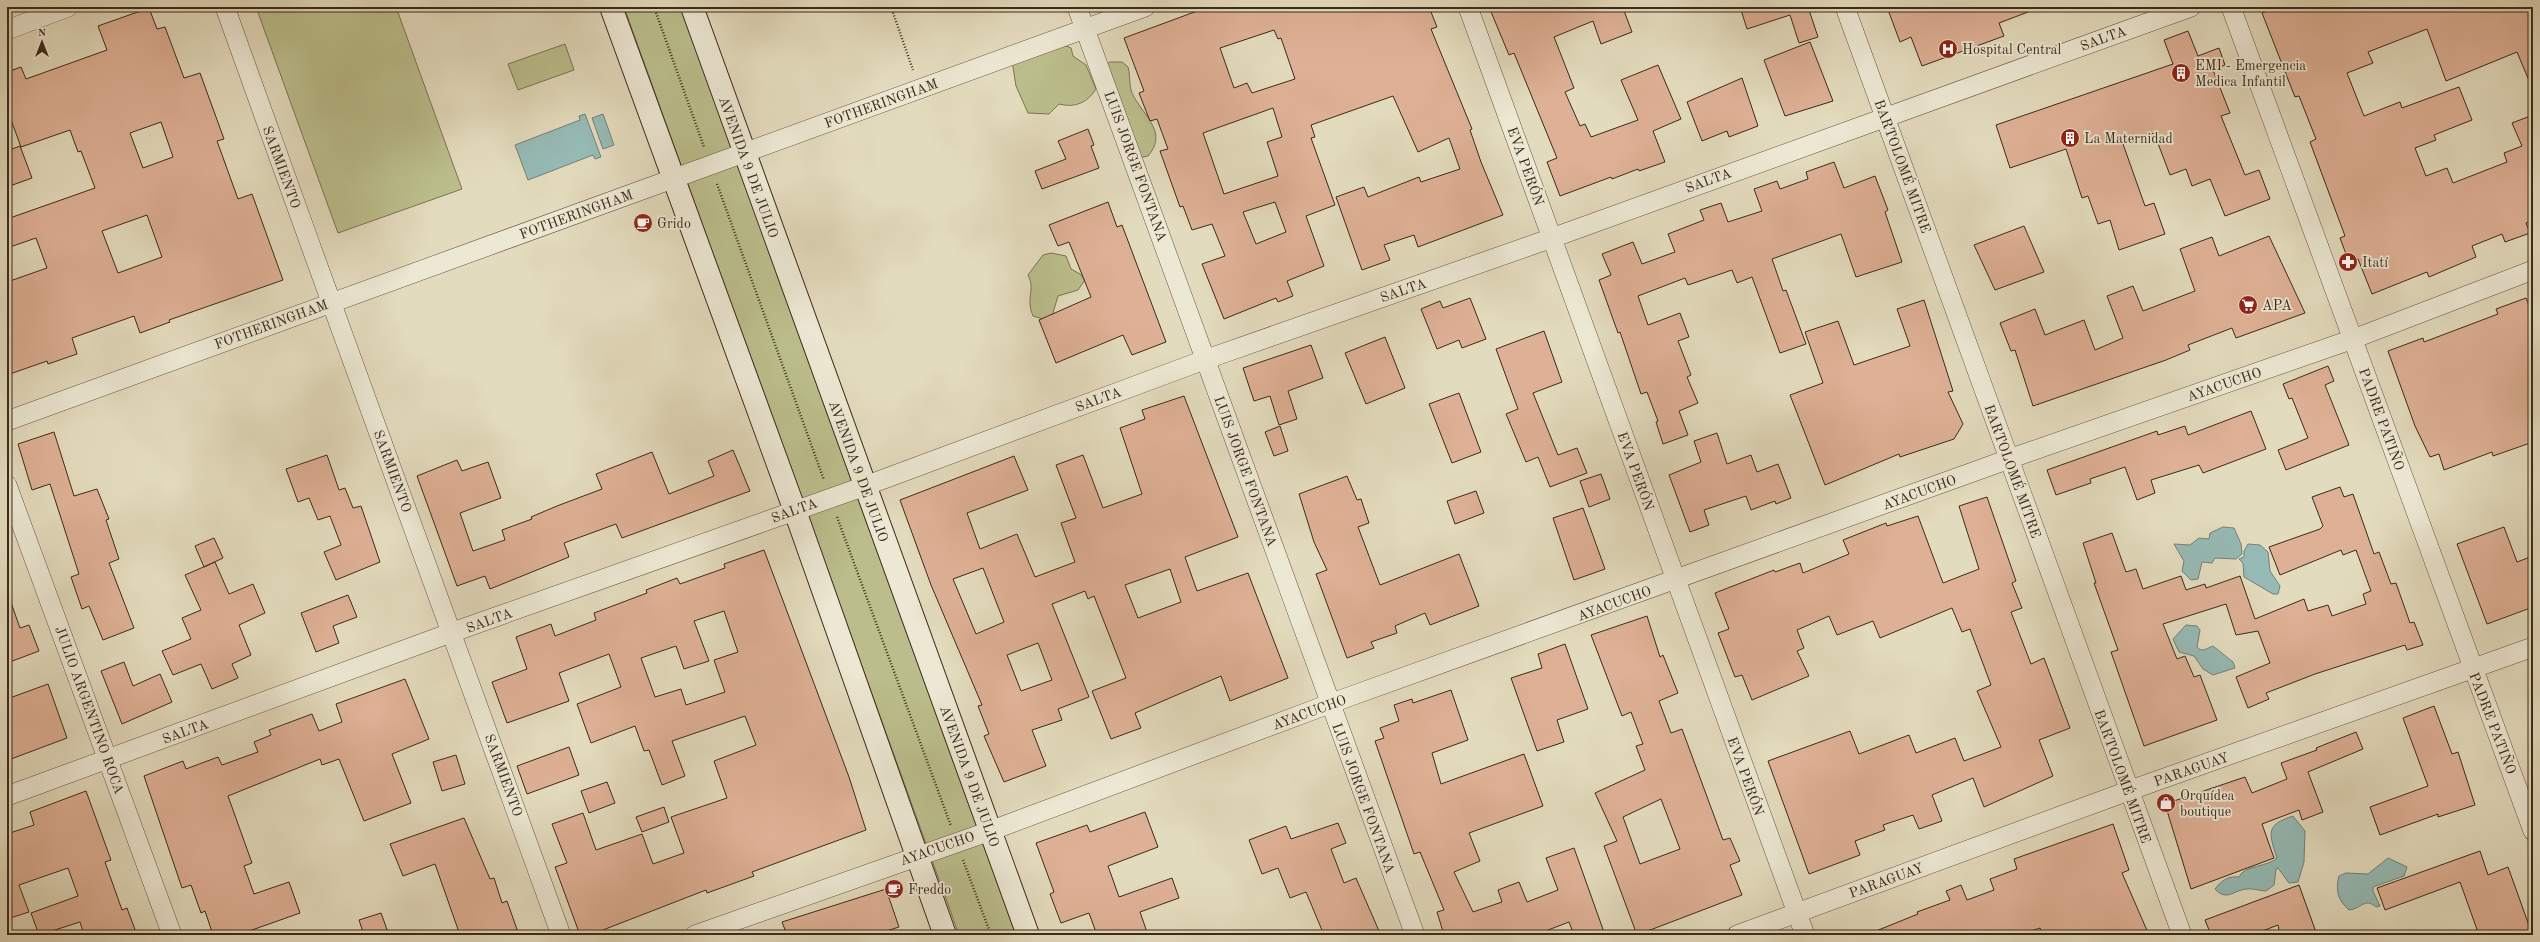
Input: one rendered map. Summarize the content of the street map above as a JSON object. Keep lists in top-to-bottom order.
{
  "streets": {
    "main road": ["AVENIDA 9 DE JULIO"],
    "street": [
      "SALTA",
      "FOTHERINGHAM",
      "LUIS JORGE FONTANA",
      "EVA PERÓN",
      "BARTOLOMÉ MITRE",
      "SARMIENTO",
      "AYACUCHO",
      "PADRE PATIÑO",
      "JULIO ARGENTINO ROCA",
      "PARAGUAY"
    ]
  },
  "crossings": [
    ["SALTA", "LUIS JORGE FONTANA"],
    ["SALTA", "EVA PERÓN"],
    ["SALTA", "BARTOLOMÉ MITRE"],
    ["SALTA", "SARMIENTO"],
    ["SALTA", "AVENIDA 9 DE JULIO"],
    ["SALTA", "JULIO ARGENTINO ROCA"],
    ["FOTHERINGHAM", "LUIS JORGE FONTANA"],
    ["FOTHERINGHAM", "SARMIENTO"],
    ["FOTHERINGHAM", "AVENIDA 9 DE JULIO"],
    ["LUIS JORGE FONTANA", "AYACUCHO"],
    ["EVA PERÓN", "AYACUCHO"],
    ["EVA PERÓN", "PARAGUAY"],
    ["BARTOLOMÉ MITRE", "AYACUCHO"],
    ["BARTOLOMÉ MITRE", "PARAGUAY"],
    ["AVENIDA 9 DE JULIO", "AYACUCHO"],
    ["AYACUCHO", "PADRE PATIÑO"],
    ["PADRE PATIÑO", "PARAGUAY"]
  ],
  "places": {
    "hospital": ["Hospital Central"],
    "building": ["EMI - Emergencia Medica Infantil", "La Maternidad"],
    "cafe": ["Grido", "Freddo"],
    "pharmacy": ["Itatí"],
    "supermarket": ["APA"],
    "shop": ["Orquídea boutique"]
  },
  "north": "top"
}
